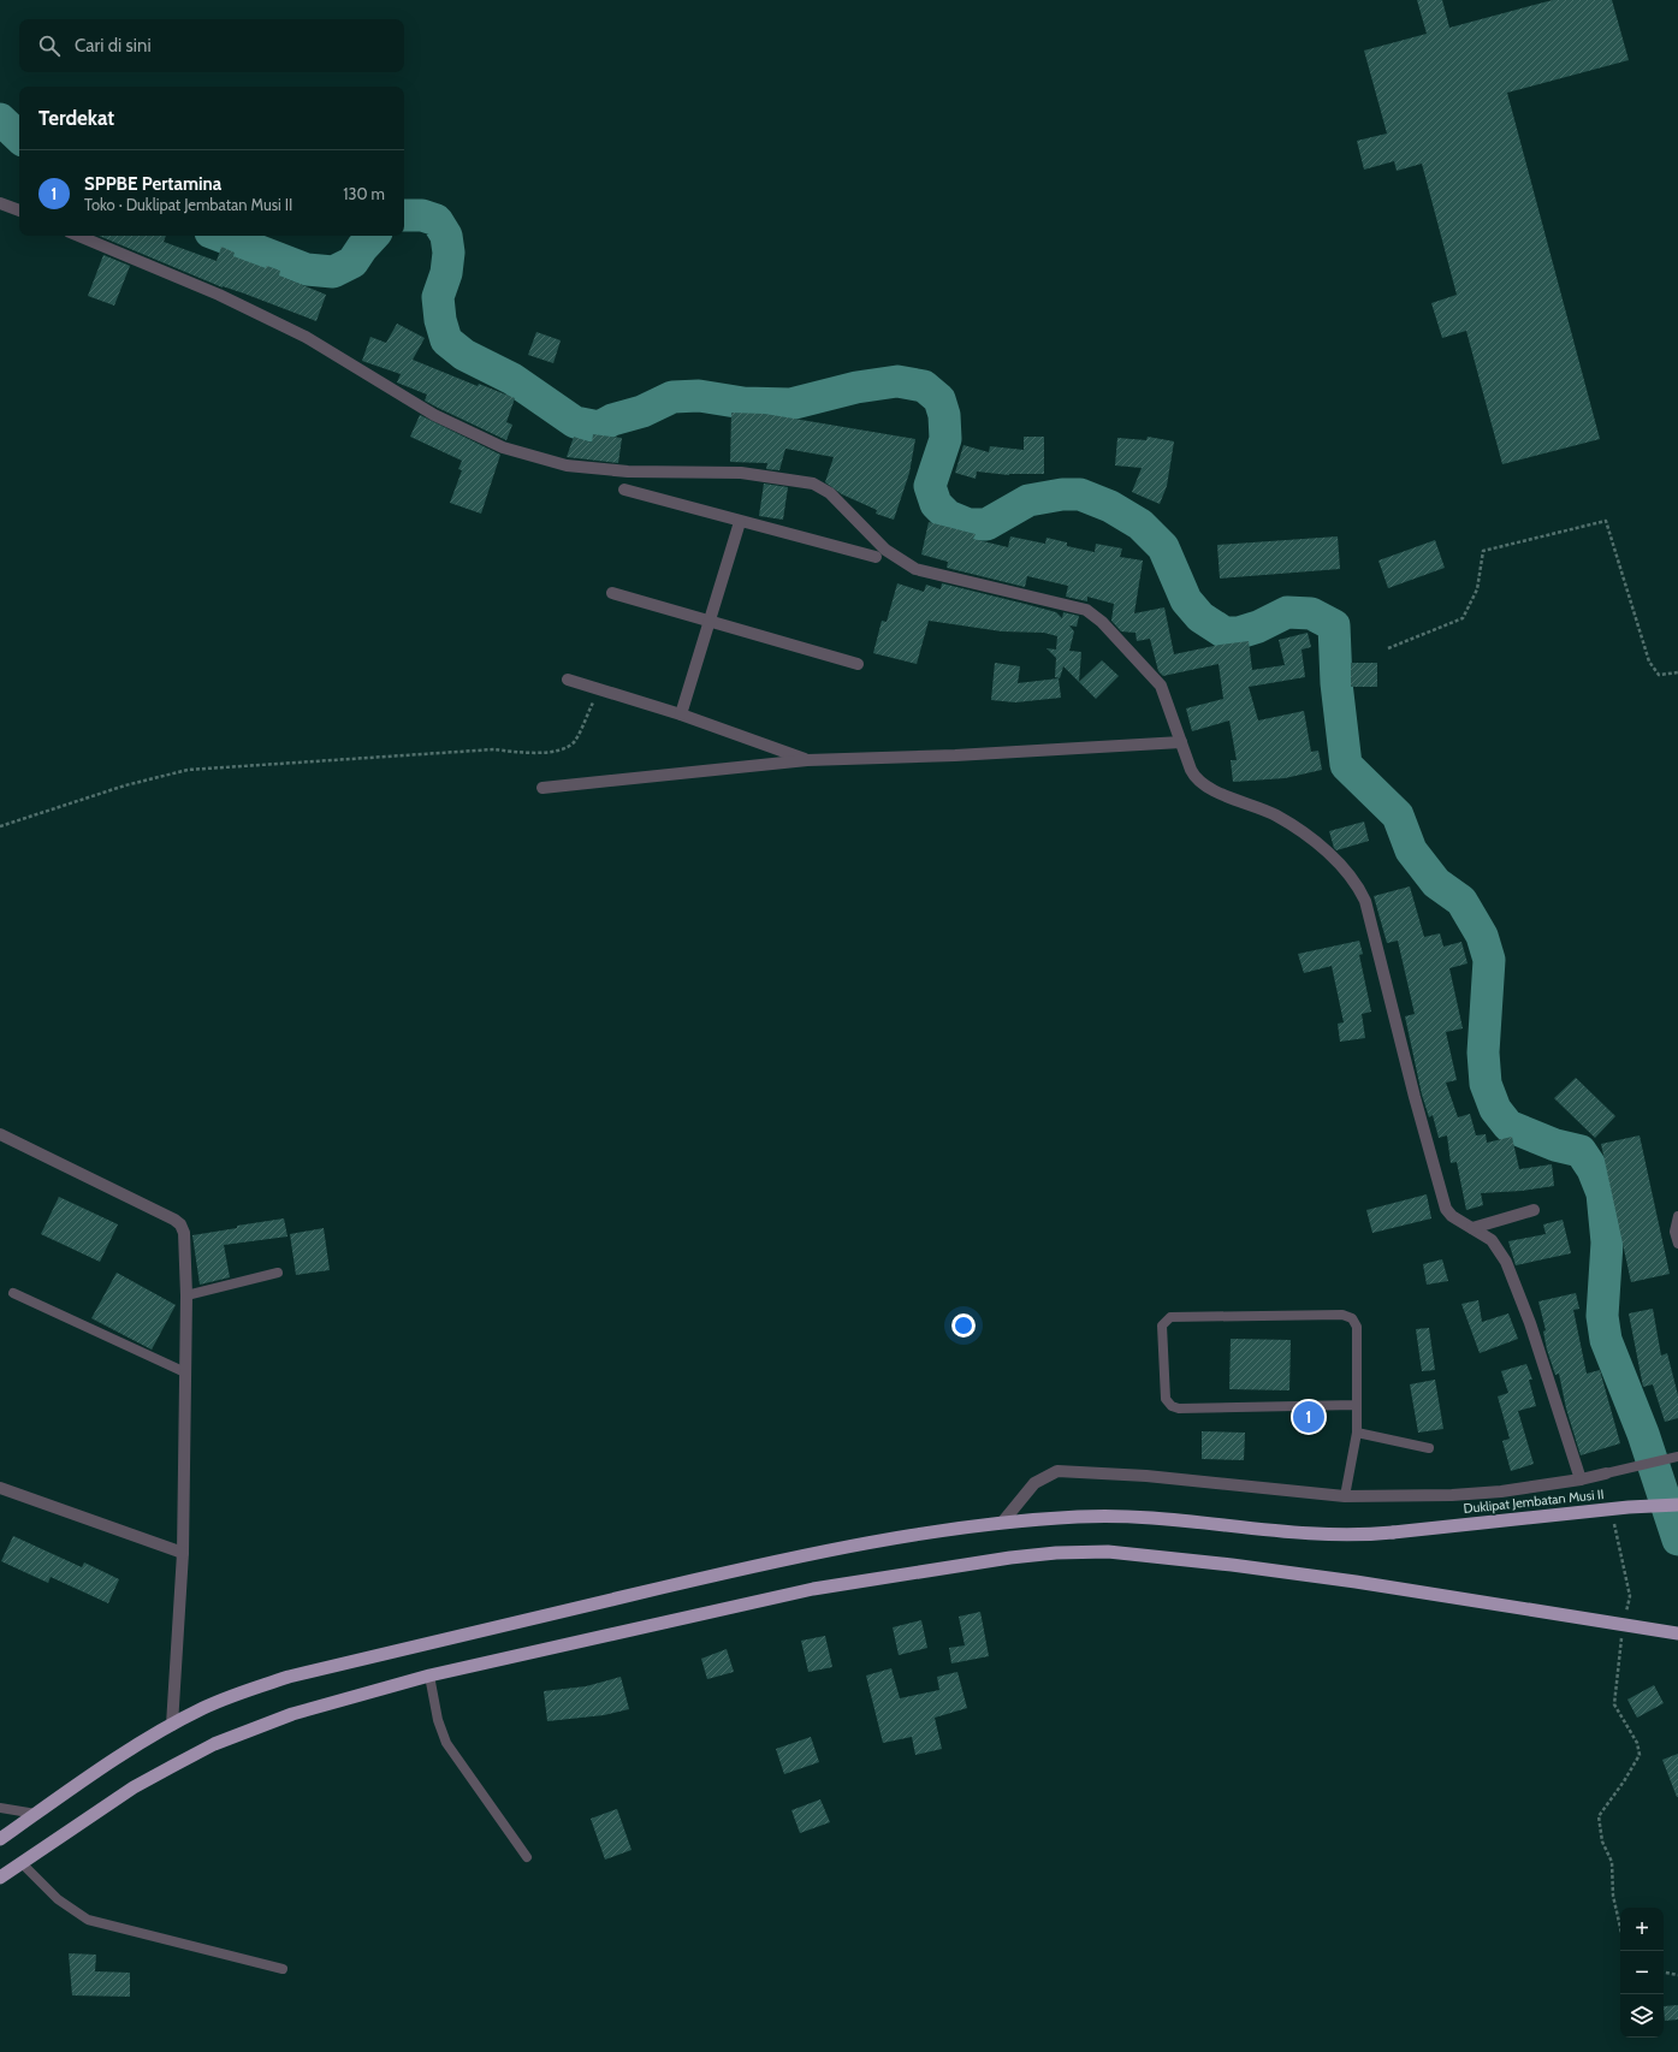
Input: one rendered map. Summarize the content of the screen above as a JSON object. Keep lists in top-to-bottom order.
{
  "streets": {
    "highway": ["Duklipat Jembatan Musi II"]
  },
  "page": {
    "search": "Cari di sini",
    "heading": "Terdekat",
    "list": [
      {
        "mark": "1",
        "name": "SPPBE Pertamina",
        "note": "Toko · Duklipat Jembatan Musi II",
        "value": "130 m"
      }
    ],
    "pins": "1",
    "map_buttons": ["+", "−"]
  }
}
